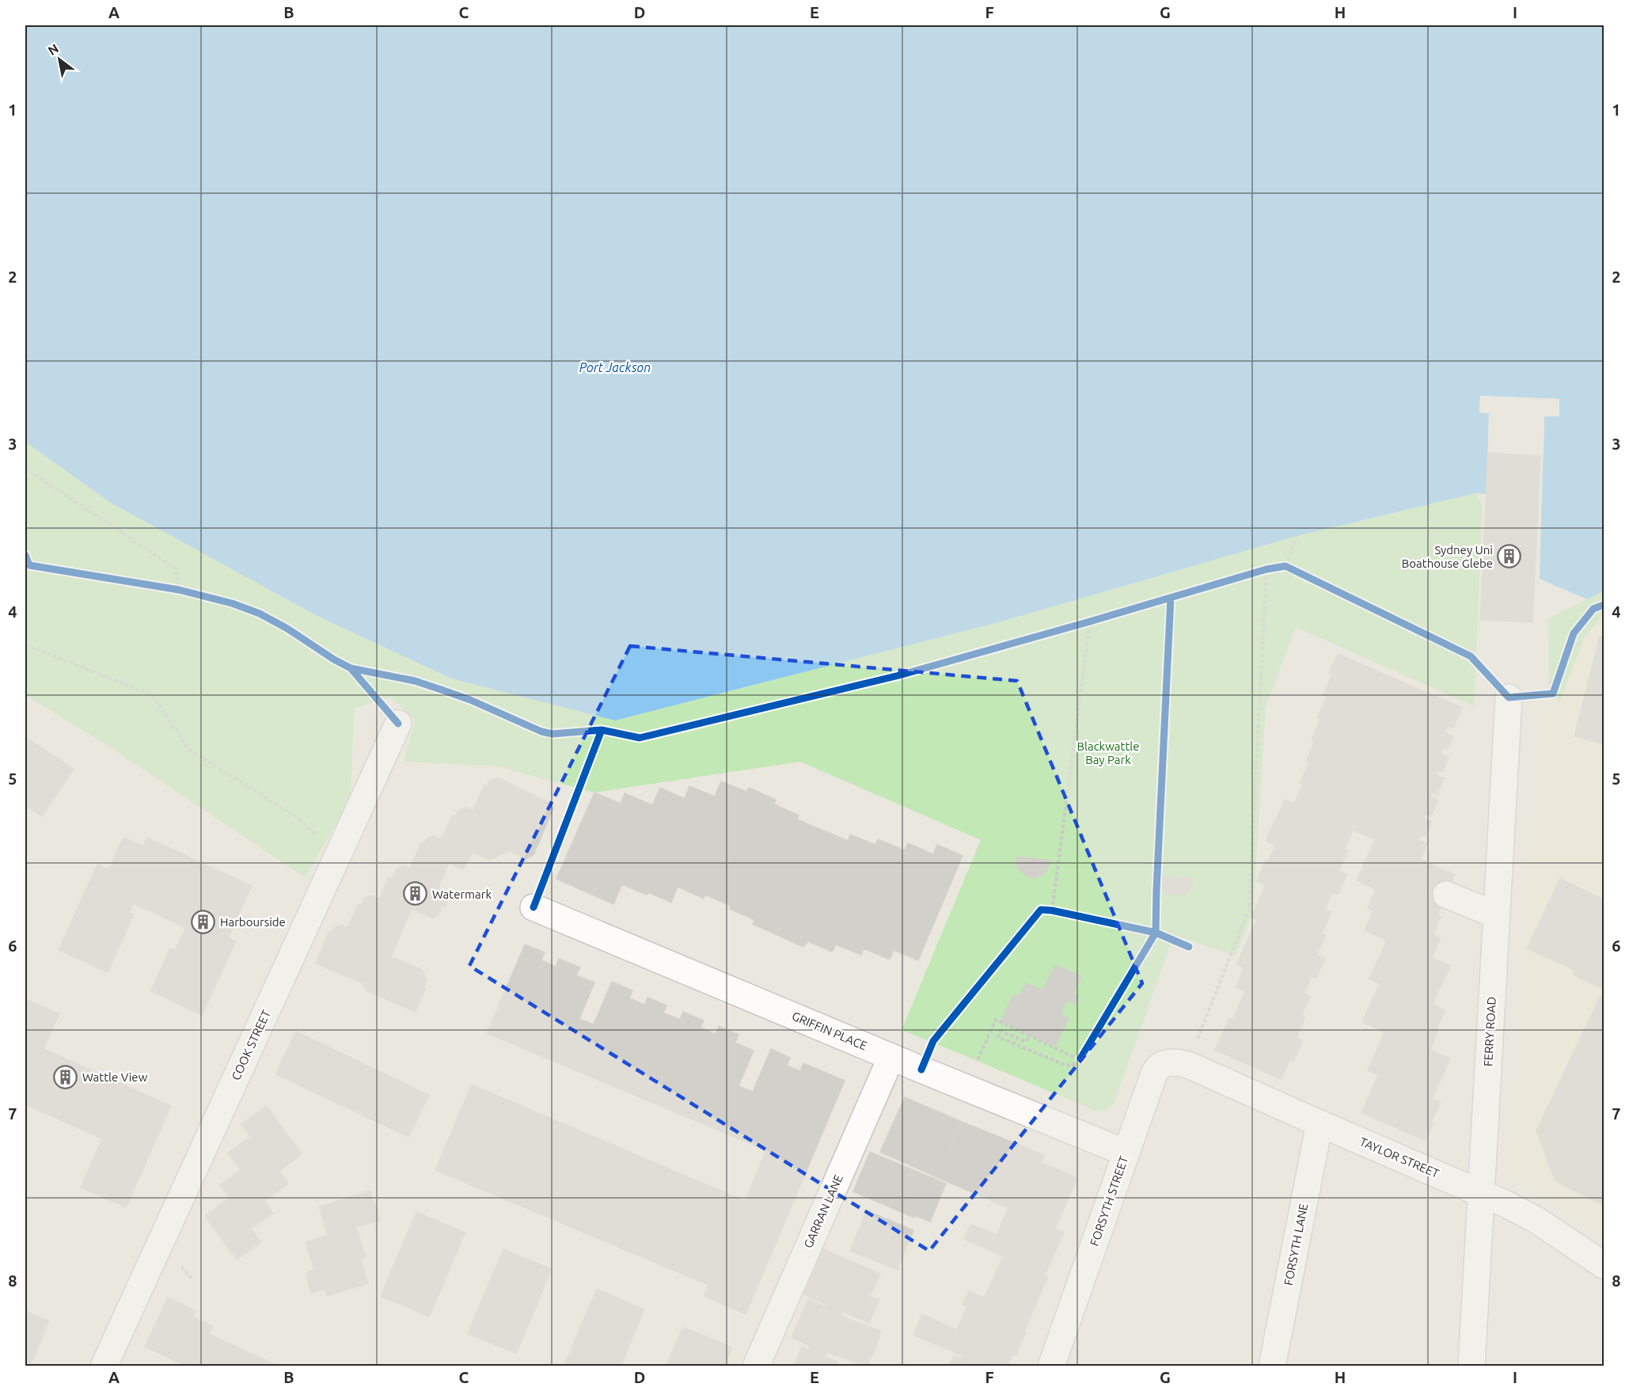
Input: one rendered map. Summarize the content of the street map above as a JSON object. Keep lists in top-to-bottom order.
{
  "streets": {
    "street": [
      "GRIFFIN PLACE",
      "FERRY ROAD",
      "COOK STREET",
      "TAYLOR STREET",
      "FORSYTH STREET",
      "GARRAN LANE",
      "FORSYTH LANE"
    ]
  },
  "crossings": [
    ["GRIFFIN PLACE", "FORSYTH STREET"],
    ["GRIFFIN PLACE", "GARRAN LANE"],
    ["FERRY ROAD", "TAYLOR STREET"],
    ["TAYLOR STREET", "FORSYTH STREET"],
    ["TAYLOR STREET", "FORSYTH LANE"]
  ],
  "water": ["Port Jackson"],
  "parks": ["Blackwattle Bay Park"],
  "places": {
    "building": [
      "Sydney Uni Boathouse Glebe",
      "Watermark",
      "Harbourside",
      "Wattle View"
    ]
  },
  "north": "top left",
  "grid": {
    "columns": [
      "A",
      "B",
      "C",
      "D",
      "E",
      "F",
      "G",
      "H",
      "I"
    ],
    "rows": [
      "1",
      "2",
      "3",
      "4",
      "5",
      "6",
      "7",
      "8"
    ]
  }
}
